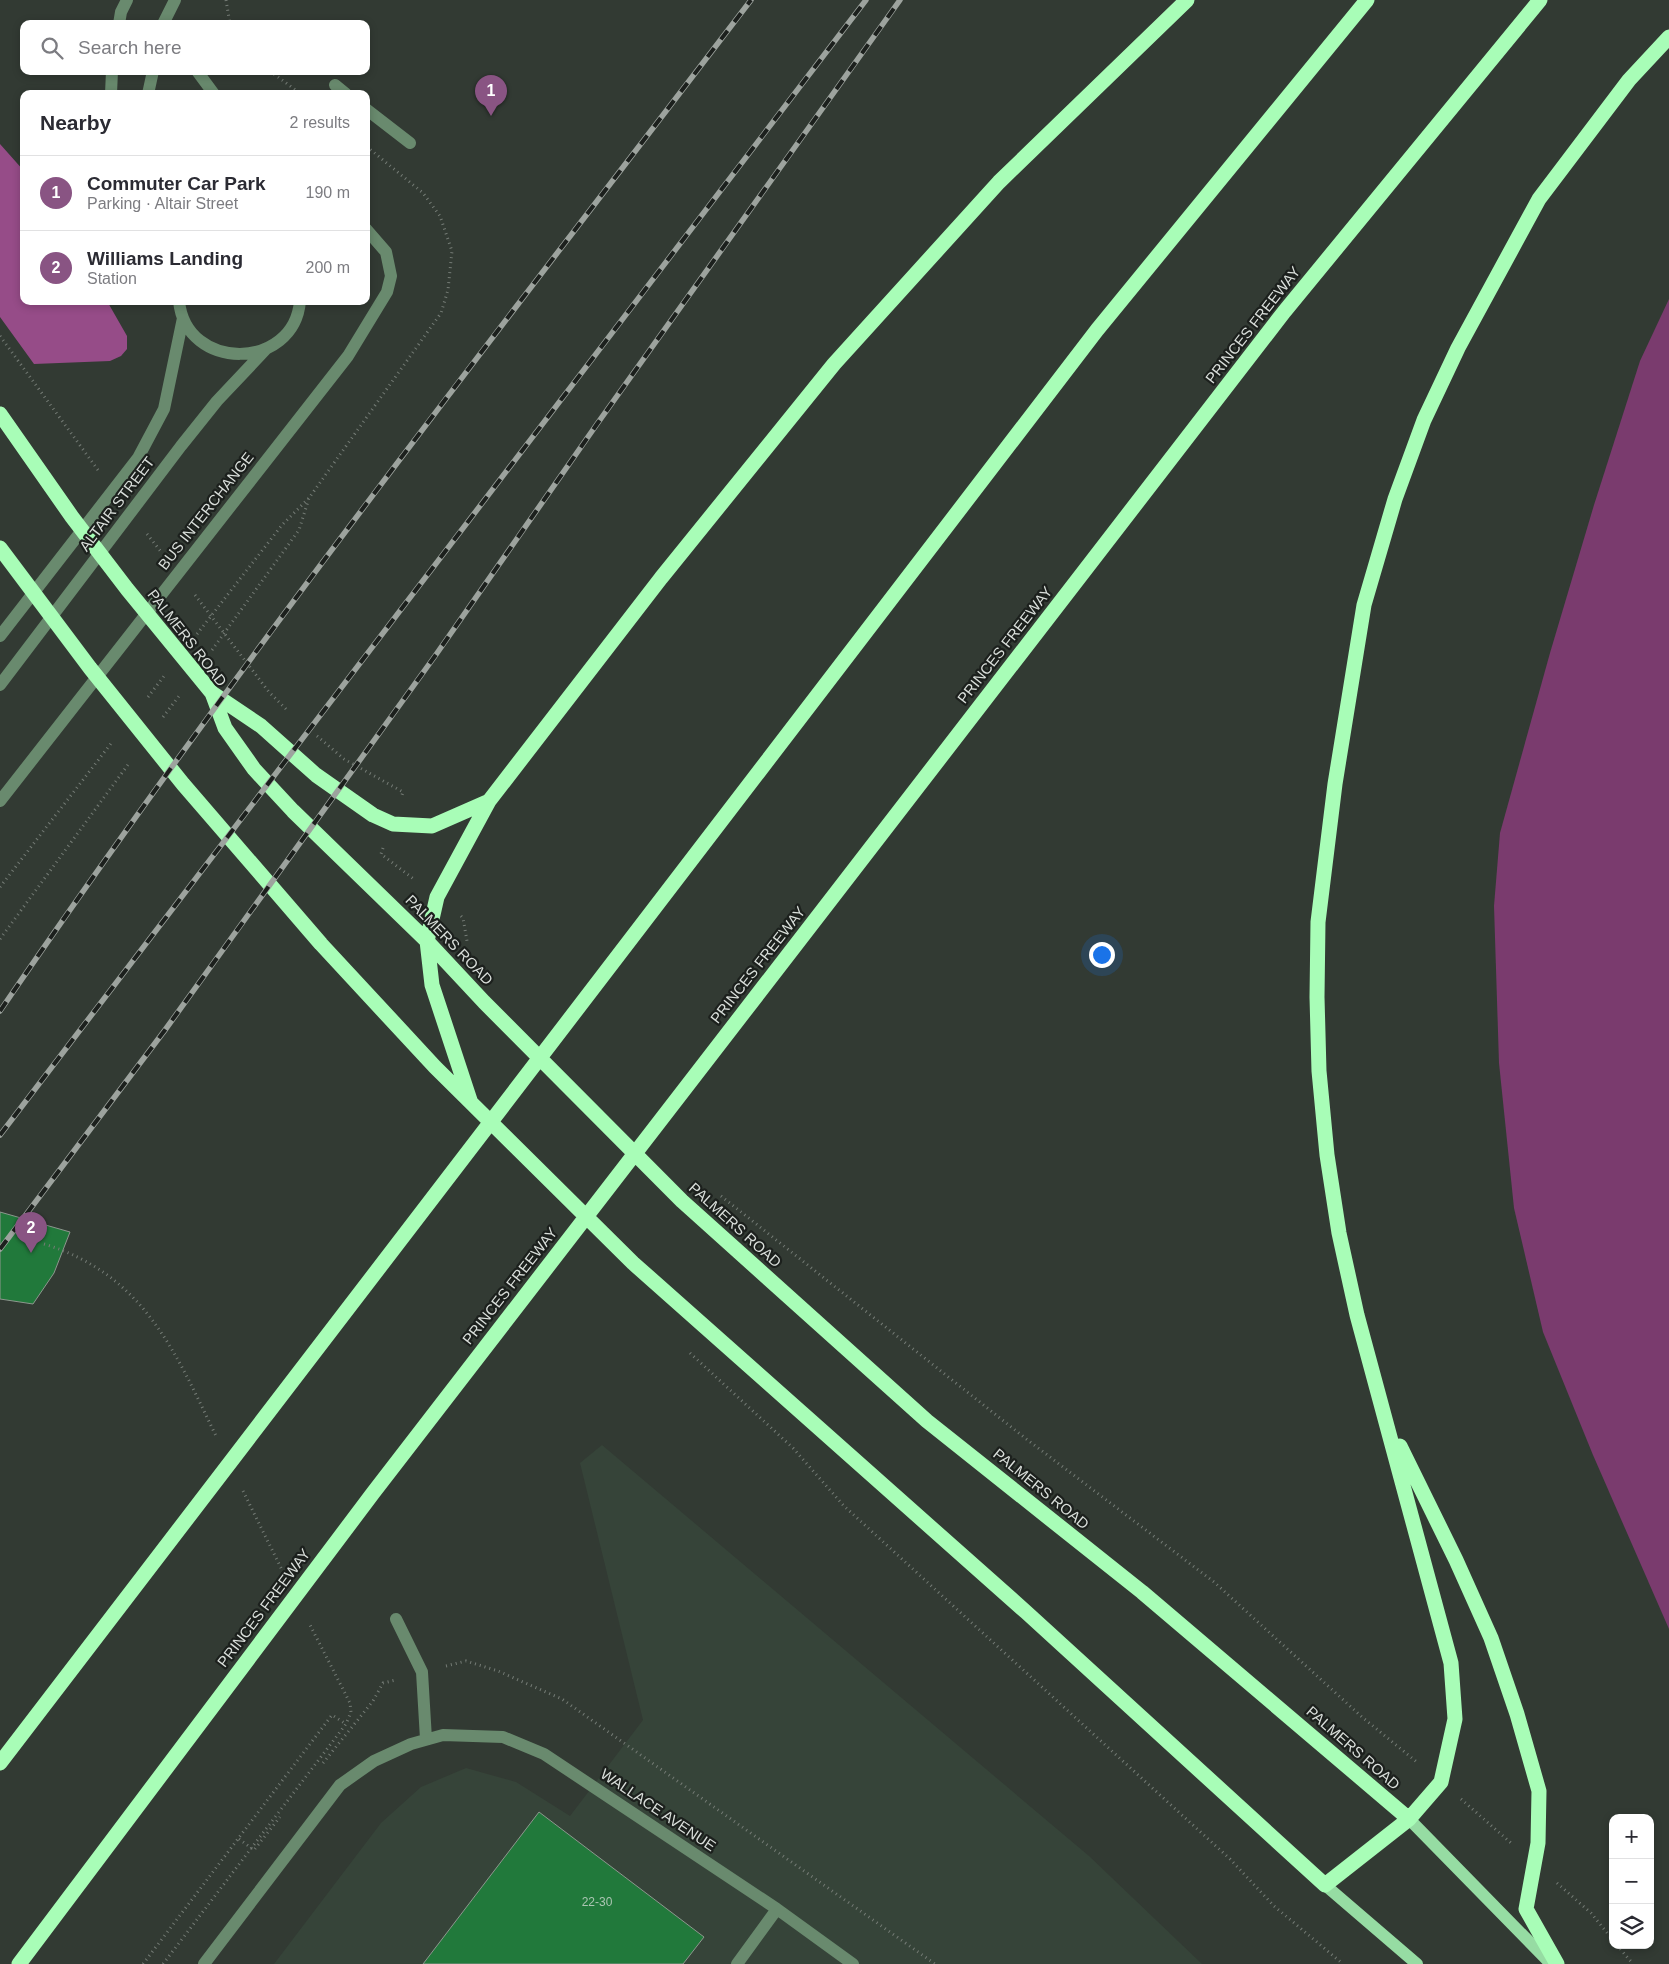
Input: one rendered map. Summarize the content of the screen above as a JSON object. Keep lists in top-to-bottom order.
{
  "streets": {
    "highway": ["PRINCES FREEWAY", "PALMERS ROAD"],
    "street": ["ALTAIR STREET", "BUS INTERCHANGE", "WALLACE AVENUE"]
  },
  "house_numbers": ["22-30"],
  "page": {
    "search": "Search here",
    "pins": ["1", "2"],
    "heading": ["Nearby", "2 results"],
    "list": [
      {
        "mark": "1",
        "name": "Commuter Car Park",
        "note": "Parking · Altair Street",
        "value": "190 m"
      },
      {
        "mark": "2",
        "name": "Williams Landing",
        "note": "Station",
        "value": "200 m"
      }
    ],
    "map_buttons": ["+", "−"]
  }
}
